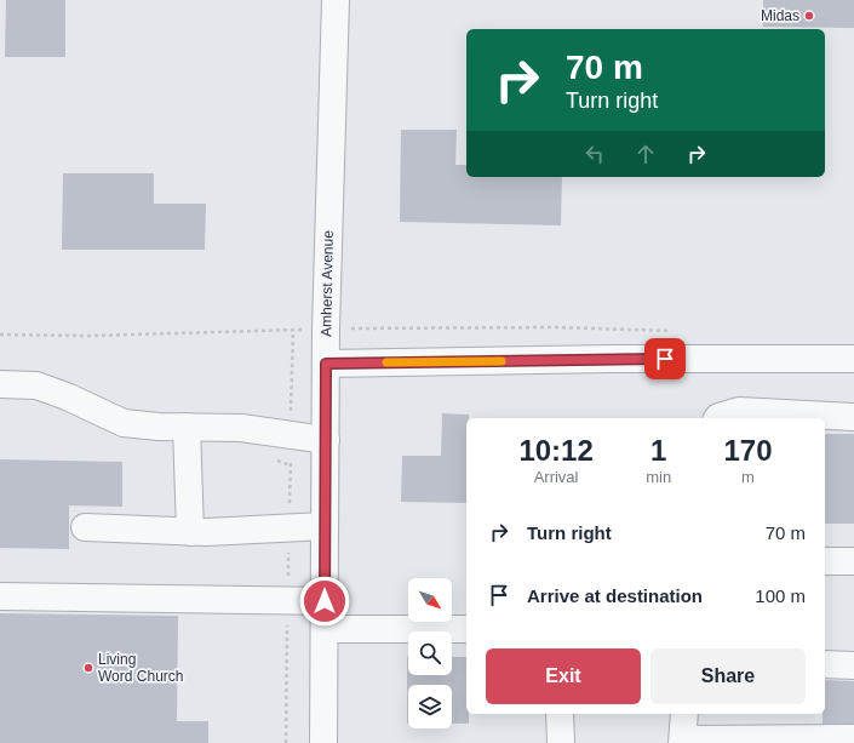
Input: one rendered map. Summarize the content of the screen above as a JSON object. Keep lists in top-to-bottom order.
{
  "streets": {
    "street": ["Amherst Avenue"]
  },
  "places": ["Midas", "Living Word Church"],
  "north": "bottom right",
  "page": {
    "turn": ["70 m", "Turn right"],
    "eta": [
      "10:12",
      "Arrival",
      "1",
      "min",
      "170",
      "m"
    ],
    "list": [
      {
        "name": "Turn right",
        "value": "70 m"
      },
      {
        "name": "Arrive at destination",
        "value": "100 m"
      }
    ],
    "buttons": ["Exit", "Share"]
  }
}
